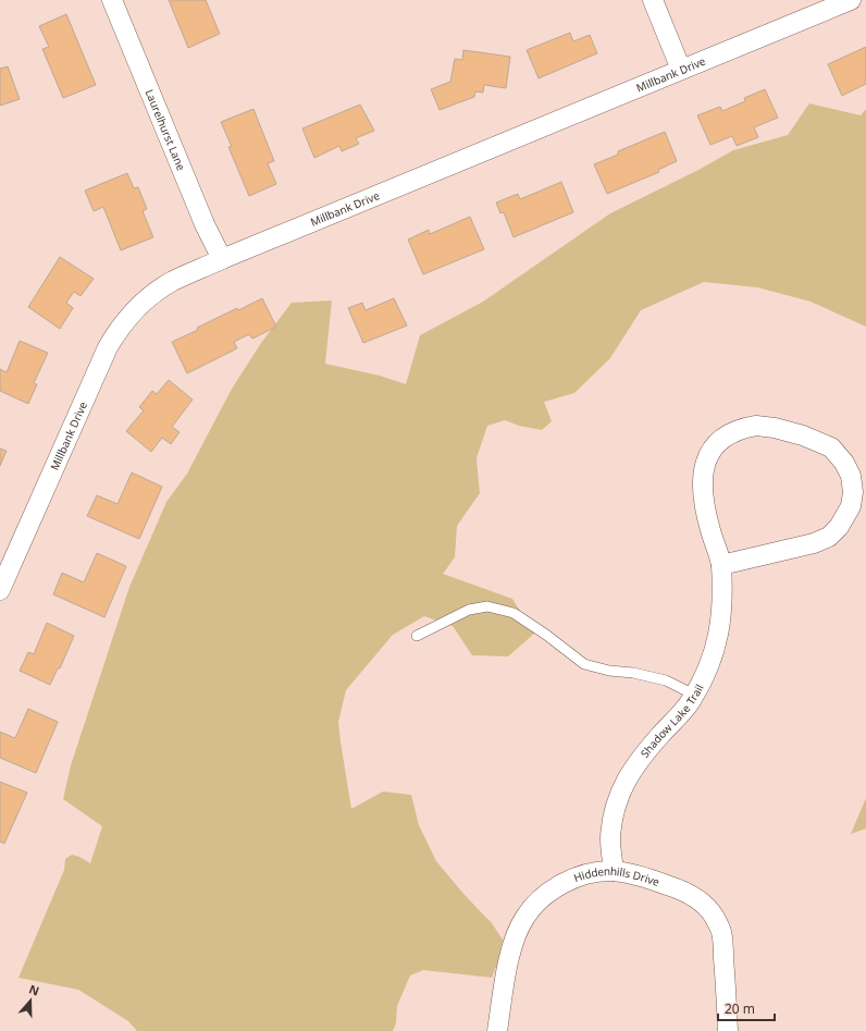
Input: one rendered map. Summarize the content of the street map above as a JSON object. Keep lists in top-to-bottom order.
{
  "streets": {
    "street": [
      "Millbank Drive",
      "Laurelhurst Lane",
      "Shadow Lake Trail",
      "Hiddenhills Drive"
    ]
  },
  "crossings": [
    ["Millbank Drive", "Laurelhurst Lane"],
    ["Shadow Lake Trail", "Hiddenhills Drive"]
  ],
  "scale_bar": "20 m",
  "north": "top"
}
